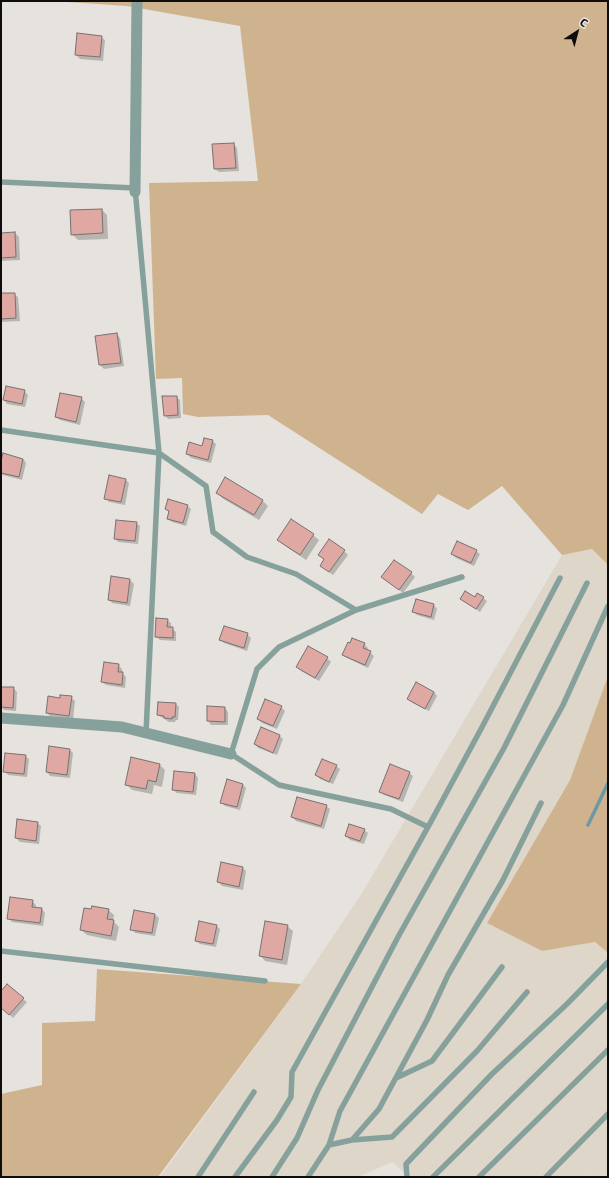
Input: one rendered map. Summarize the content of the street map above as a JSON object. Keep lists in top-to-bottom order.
{
  "north": "top right"
}
